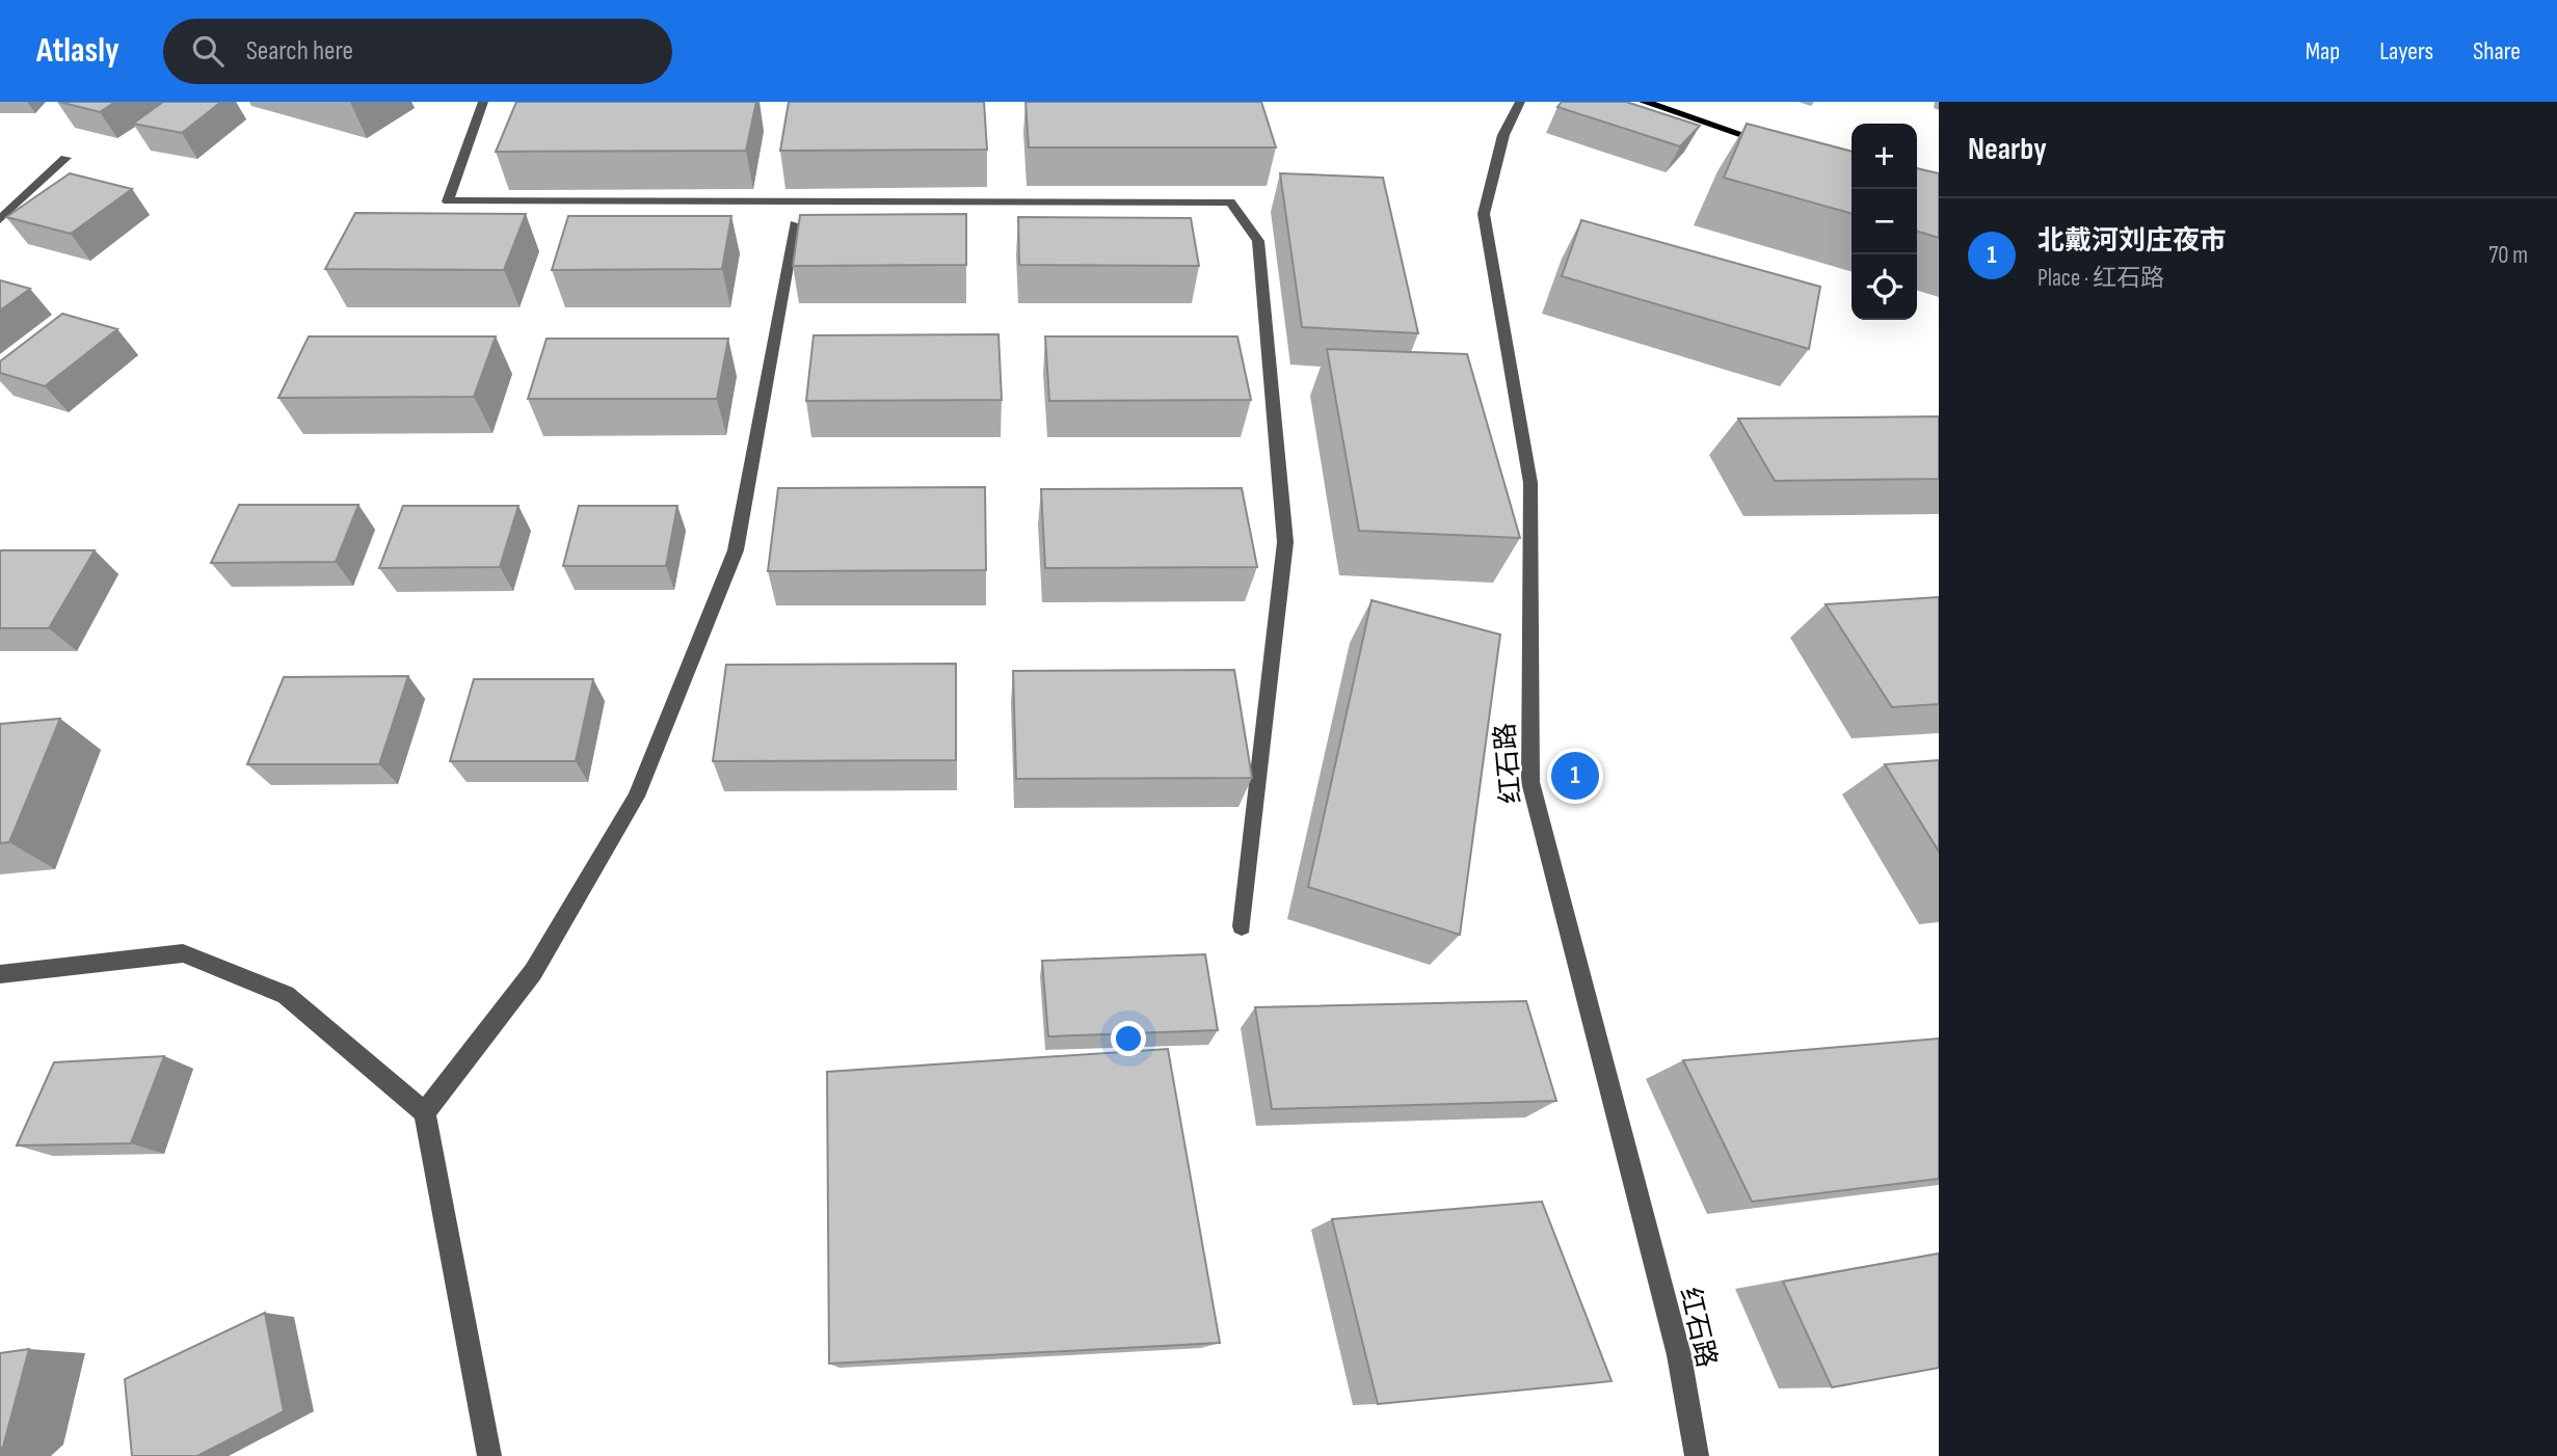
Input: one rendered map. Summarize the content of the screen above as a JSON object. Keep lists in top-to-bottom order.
{
  "streets": {
    "street": ["红石路"]
  },
  "page": {
    "header": "Atlasly",
    "search": "Search here",
    "nav": ["Map", "Layers", "Share"],
    "heading": "Nearby",
    "map_buttons": ["+", "−"],
    "list": [
      {
        "mark": "1",
        "name": "北戴河刘庄夜市",
        "note": "Place · 红石路",
        "value": "70 m"
      }
    ],
    "pins": "1"
  }
}
